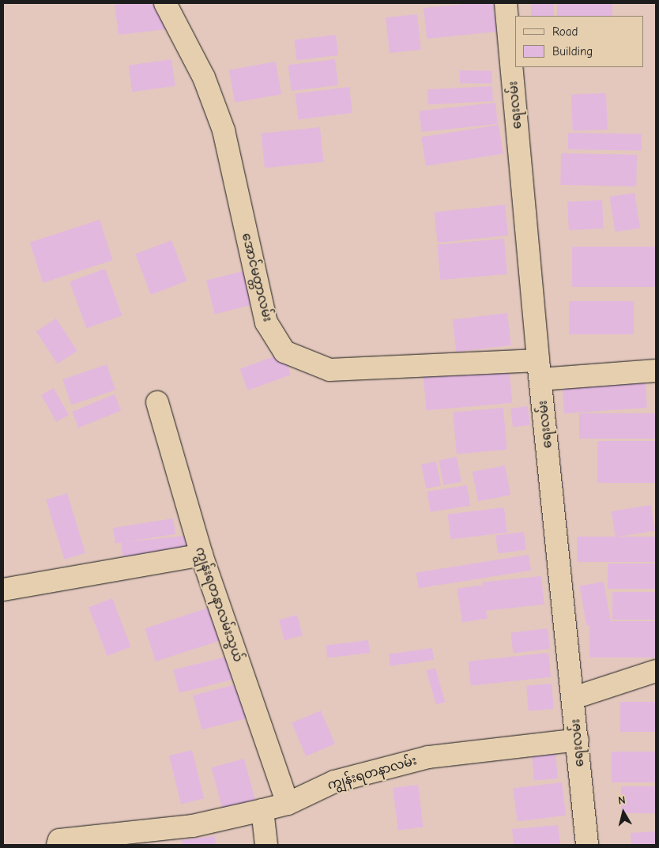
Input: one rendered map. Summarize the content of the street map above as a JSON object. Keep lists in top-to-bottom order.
{
  "streets": {
    "street": [
      "ရေးလမ်း",
      "အောင်မတ္တာလမ်း",
      "ကျွန်းရတနာလမ်းသွယ်",
      "ကျွန်းရတနာလမ်း"
    ]
  },
  "crossings": [
    ["ရေးလမ်း", "အောင်မတ္တာလမ်း"],
    ["ရေးလမ်း", "ကျွန်းရတနာလမ်း"],
    ["ကျွန်းရတနာလမ်းသွယ်", "ကျွန်းရတနာလမ်း"]
  ],
  "legend": ["Road", "Building"],
  "north": "top"
}
